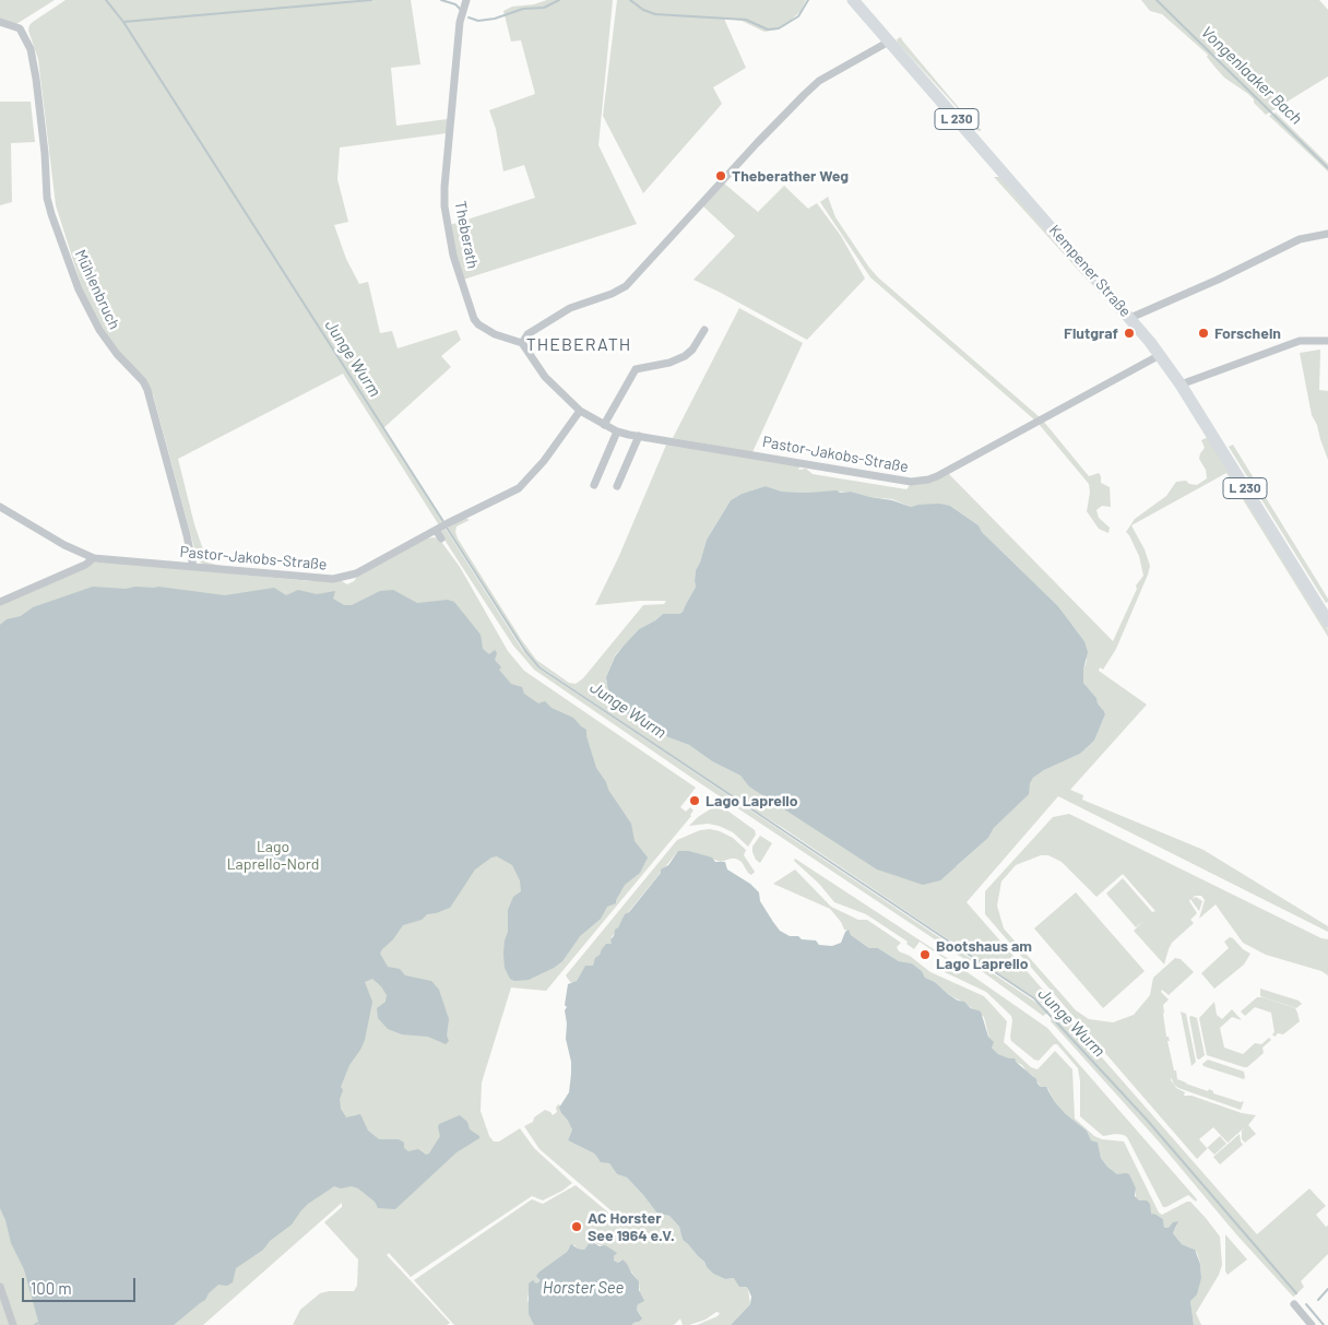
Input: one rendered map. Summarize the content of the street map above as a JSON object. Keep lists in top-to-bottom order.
{
  "streets": {
    "main road": ["L 230", "Kempener Straße"],
    "street": ["Theberath", "Mühlenbruch", "Pastor-Jakobs-Straße"]
  },
  "crossings": [
    ["Kempener Straße", "Pastor-Jakobs-Straße"],
    ["Mühlenbruch", "Pastor-Jakobs-Straße"]
  ],
  "districts": ["THEBERATH"],
  "water": ["Vongenlaaker Bach", "Junge Wurm", "Horster See"],
  "parks": ["Lago Laprello-Nord"],
  "places": [
    "Theberather Weg",
    "Flutgraf",
    "Forscheln",
    "Lago Laprello",
    "Bootshaus am Lago Laprello",
    "AC Horster See 1964 e.V."
  ],
  "scale_bar": "100 m"
}
